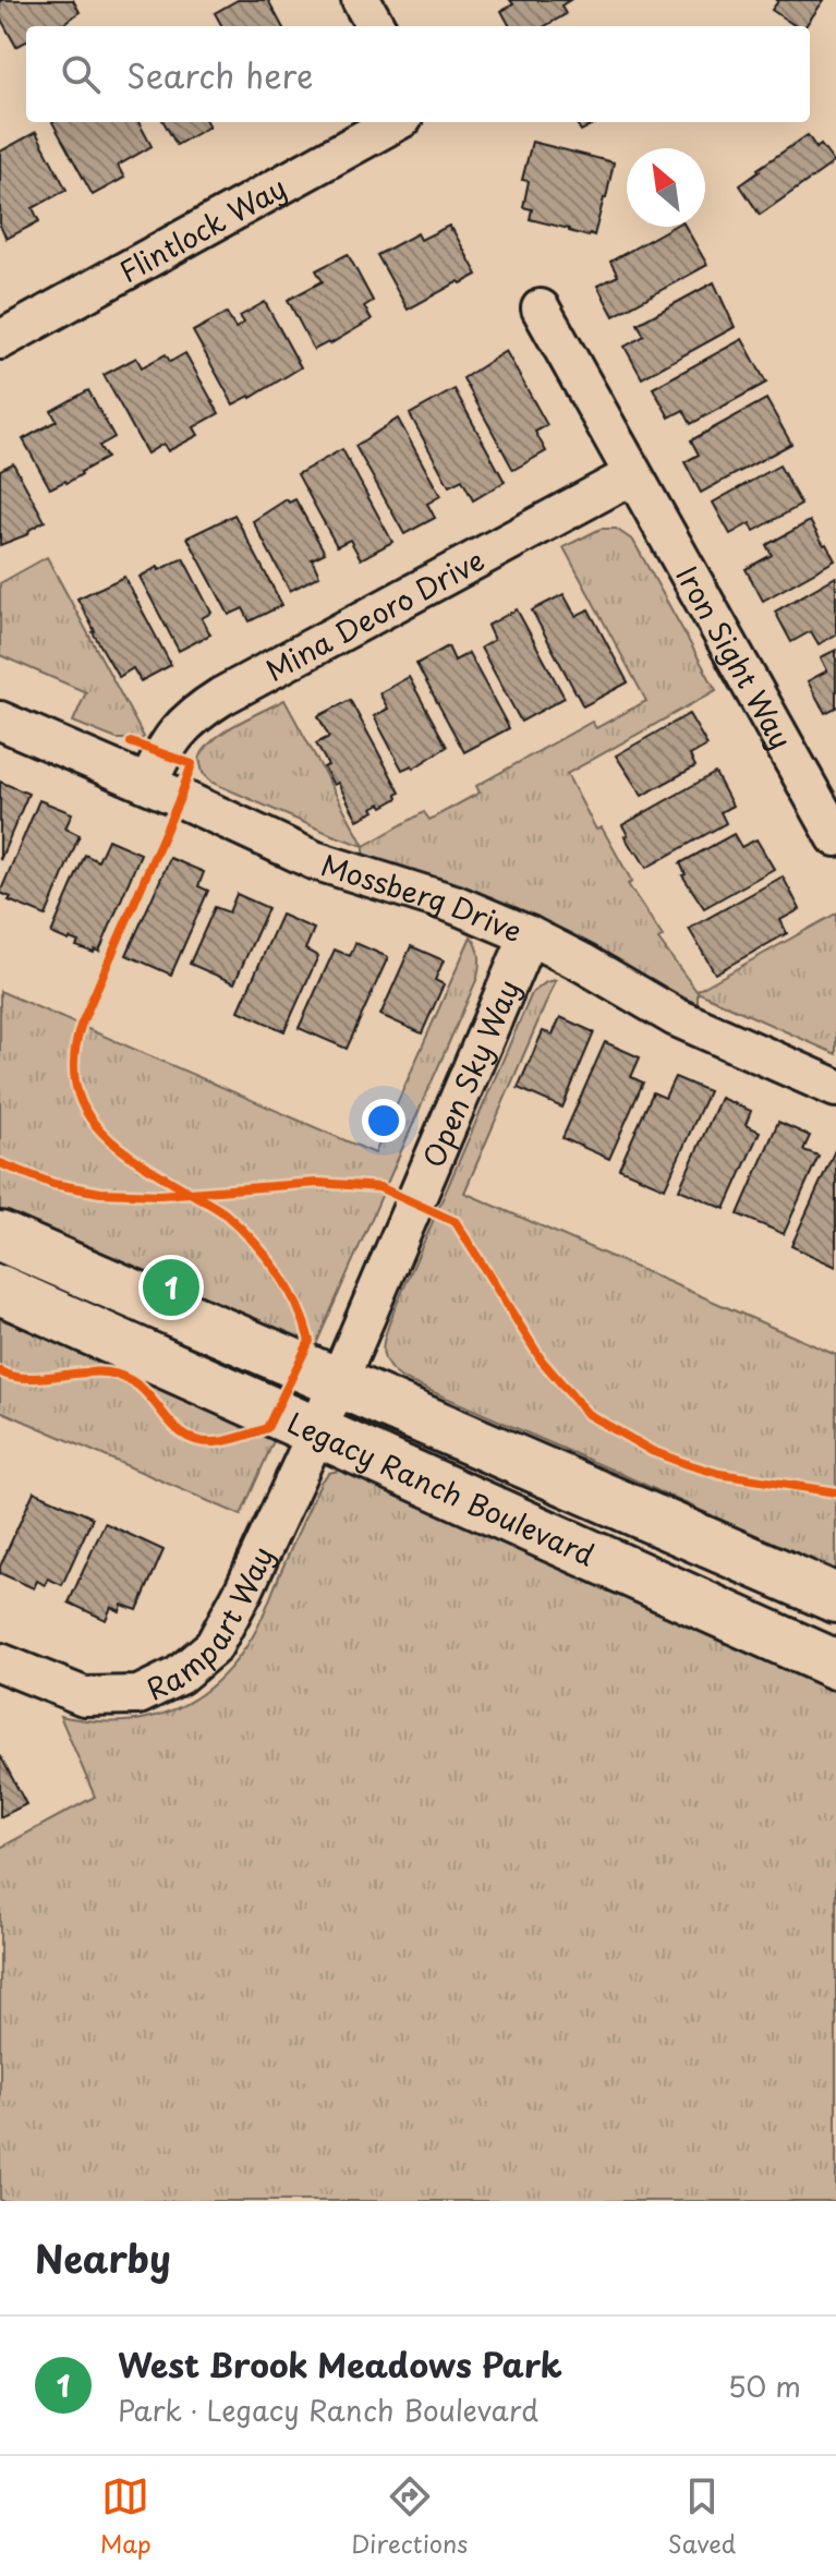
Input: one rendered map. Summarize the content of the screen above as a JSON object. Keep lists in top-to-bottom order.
{
  "streets": {
    "street": [
      "Flintlock Way",
      "Mina Deoro Drive",
      "Iron Sight Way",
      "Mossberg Drive",
      "Open Sky Way",
      "Legacy Ranch Boulevard",
      "Rampart Way"
    ]
  },
  "crossings": [
    ["Mina Deoro Drive", "Iron Sight Way"],
    ["Mina Deoro Drive", "Mossberg Drive"],
    ["Mossberg Drive", "Open Sky Way"],
    ["Open Sky Way", "Legacy Ranch Boulevard"],
    ["Open Sky Way", "Rampart Way"],
    ["Legacy Ranch Boulevard", "Rampart Way"]
  ],
  "north": "top left",
  "page": {
    "search": "Search here",
    "pins": "1",
    "heading": "Nearby",
    "list": [
      {
        "mark": "1",
        "name": "West Brook Meadows Park",
        "note": "Park · Legacy Ranch Boulevard",
        "value": "50 m"
      }
    ],
    "nav": ["Map", "Directions", "Saved"]
  }
}
